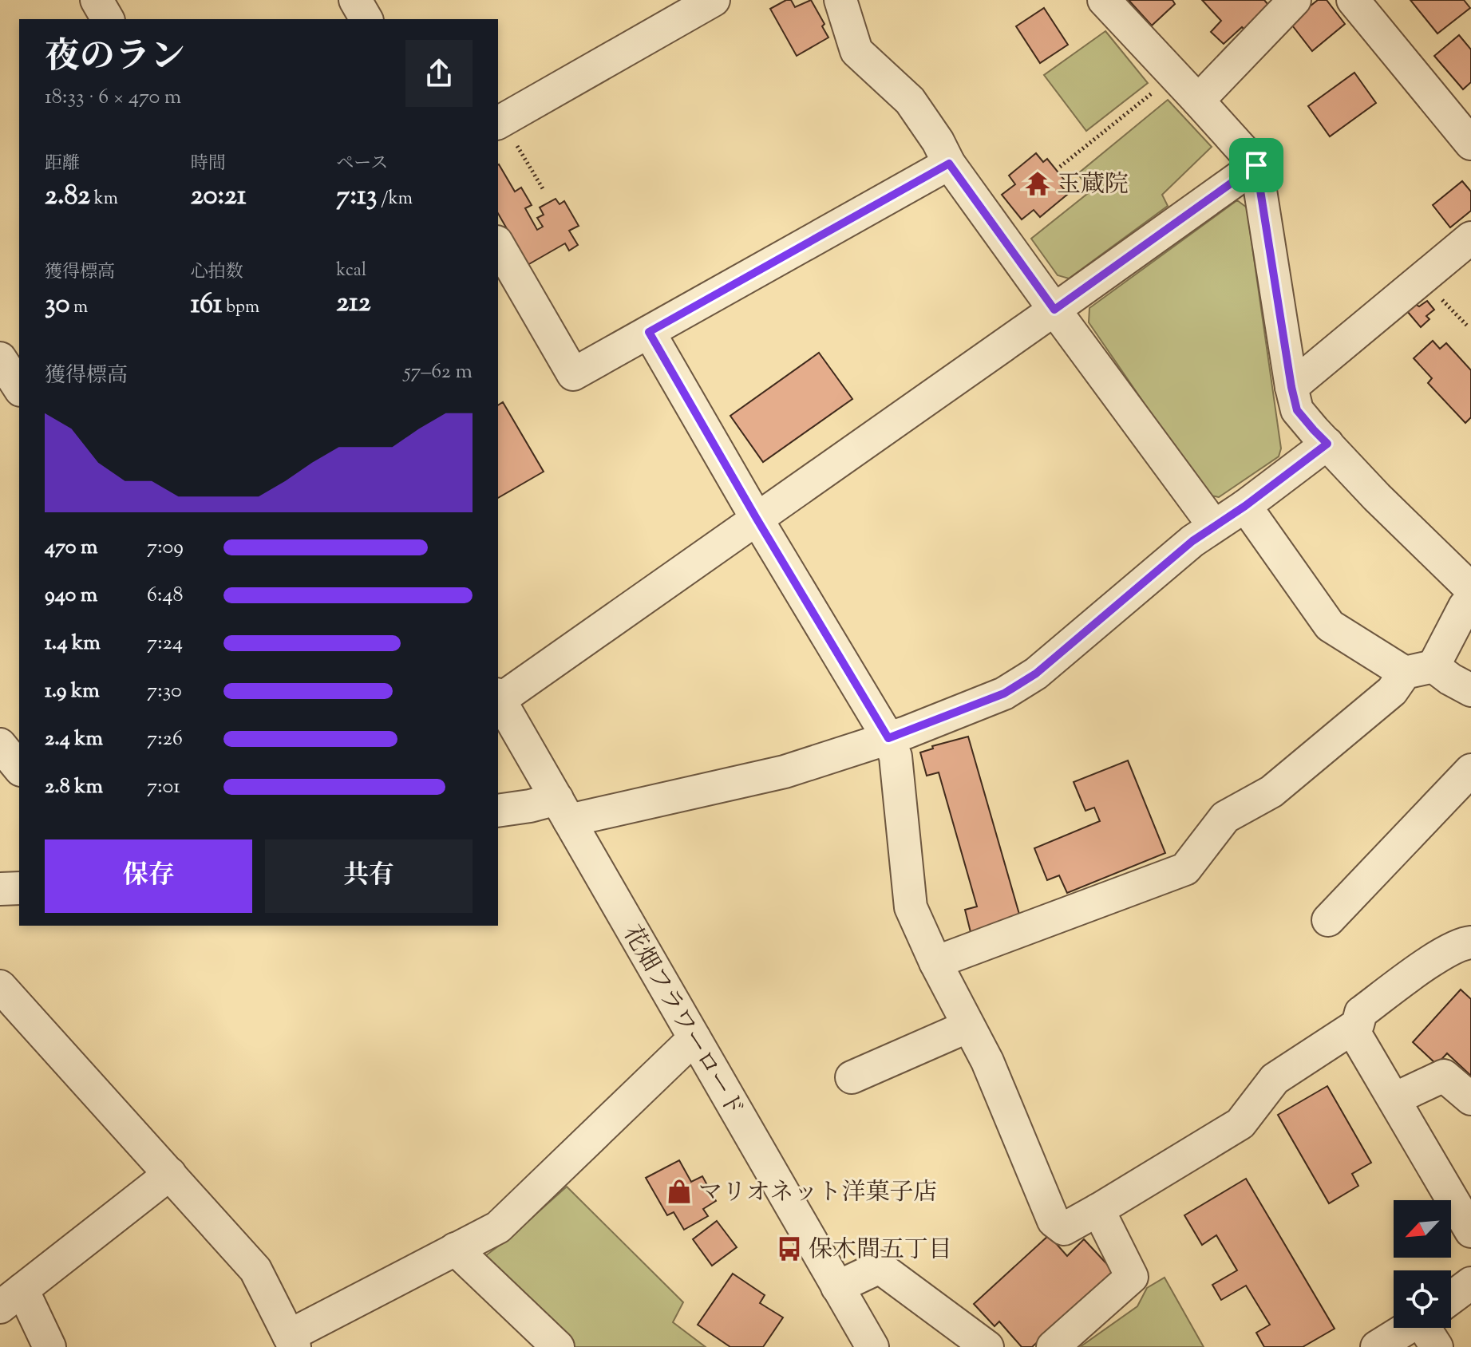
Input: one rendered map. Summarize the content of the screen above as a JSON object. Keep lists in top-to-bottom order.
{
  "streets": {
    "street": ["花畑フラワーロード"]
  },
  "places": {
    "temple": ["玉蔵院"],
    "shop": ["マリオネット洋菓子店"],
    "bus stop": ["保木間五丁目"]
  },
  "north": "bottom left",
  "page": {
    "heading": ["夜のラン", "18:33 · 6 × 470 m"],
    "stats": [
      ["距離", "2.82 km"],
      ["時間", "20:21"],
      ["ペース", "7:13 /km"],
      ["獲得標高", "30 m"],
      ["心拍数", "161 bpm"],
      ["kcal", "212"]
    ],
    "chart": ["獲得標高", "57–62 m"],
    "list": [
      {
        "name": "470 m",
        "note": "7:09"
      },
      {
        "name": "940 m",
        "note": "6:48"
      },
      {
        "name": "1.4 km",
        "note": "7:24"
      },
      {
        "name": "1.9 km",
        "note": "7:30"
      },
      {
        "name": "2.4 km",
        "note": "7:26"
      },
      {
        "name": "2.8 km",
        "note": "7:01"
      }
    ],
    "buttons": ["保存", "共有"]
  }
}
